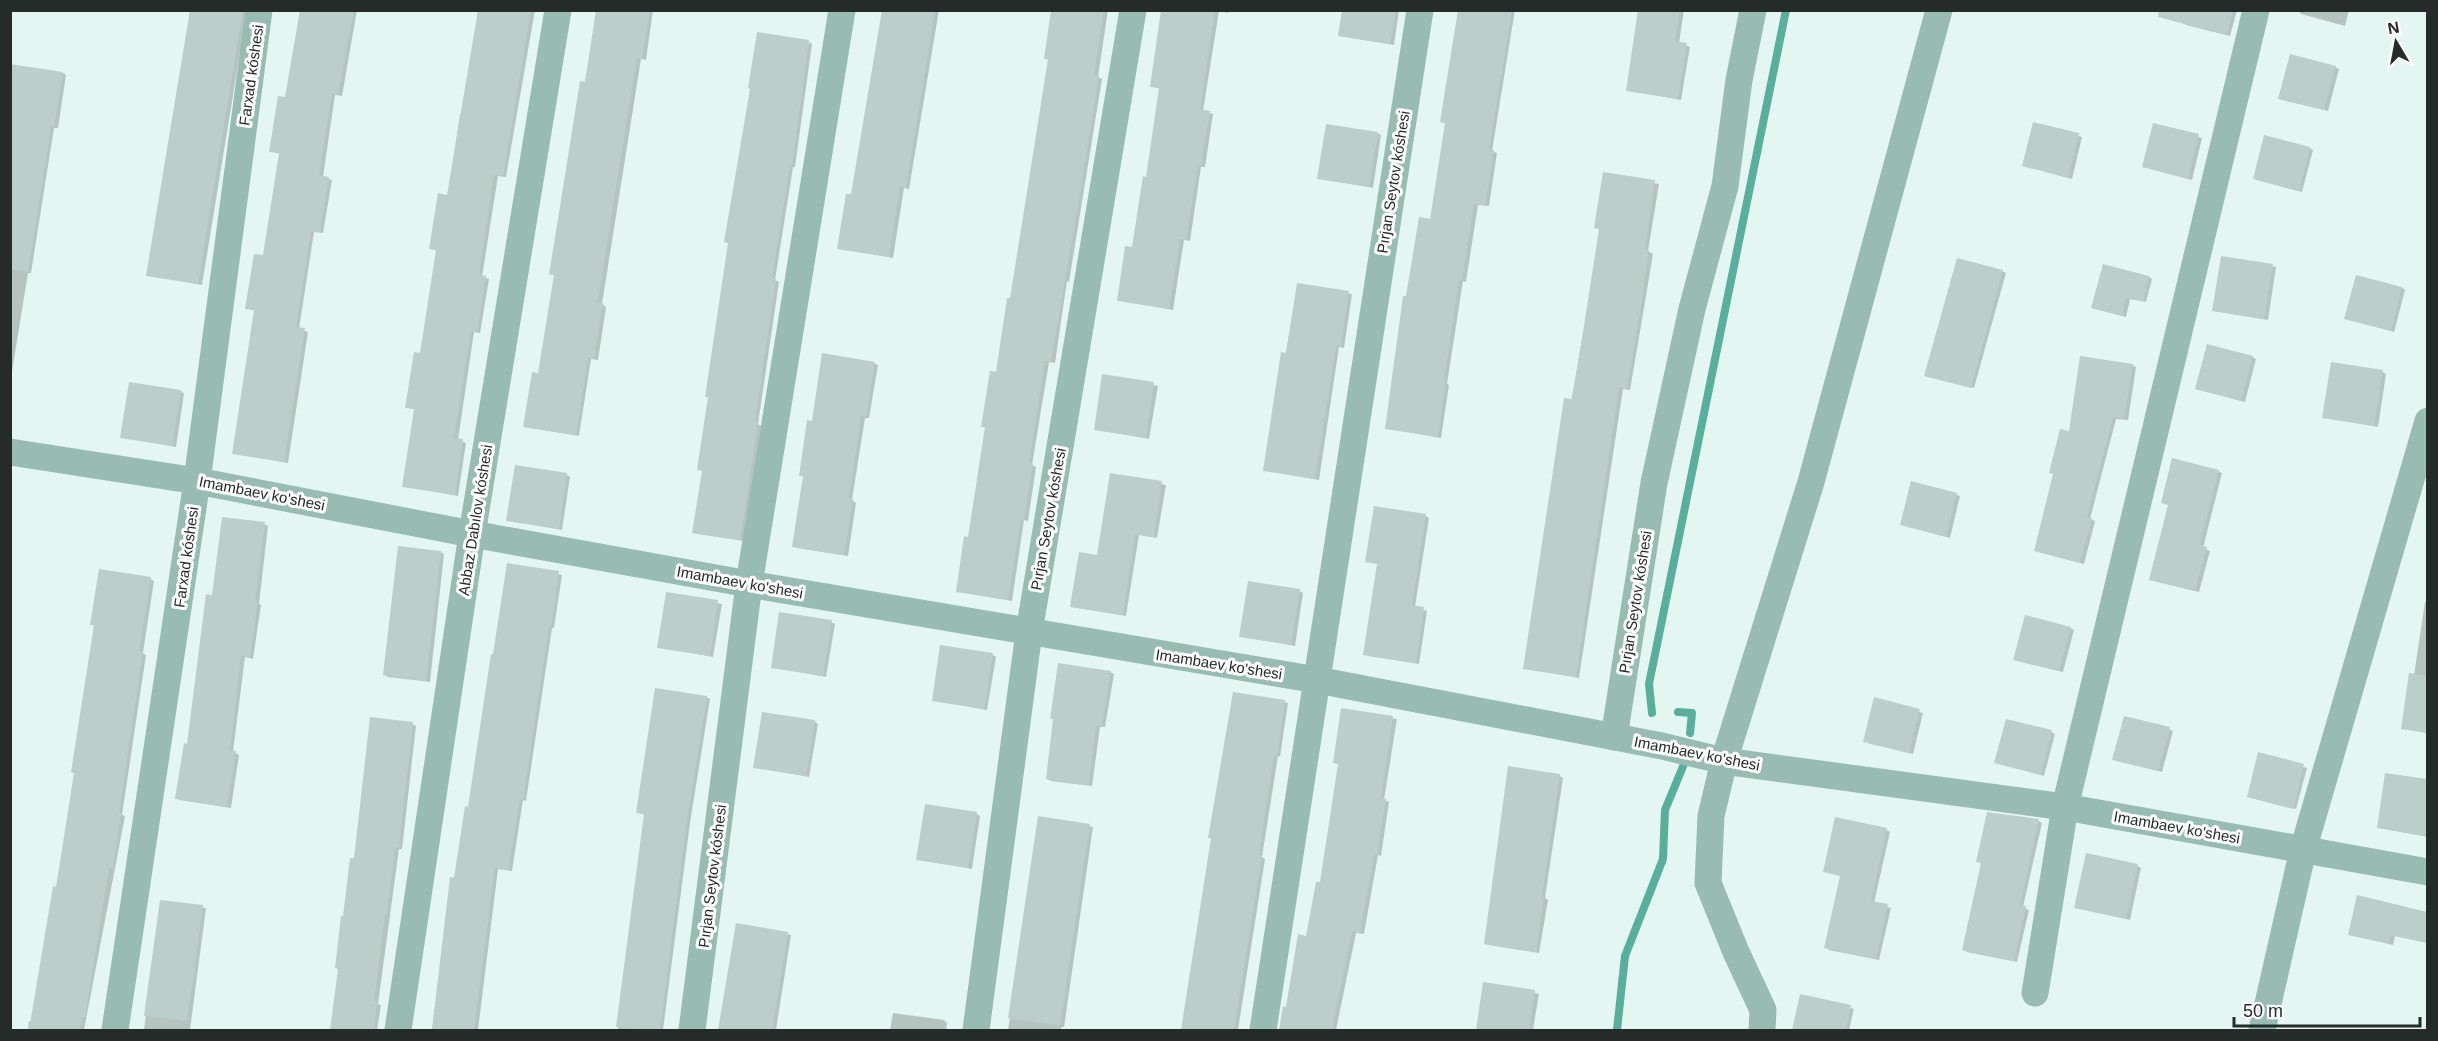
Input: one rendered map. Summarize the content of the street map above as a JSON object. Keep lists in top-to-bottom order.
{
  "streets": {
    "street": [
      "Farxad kóshesi",
      "Pırjan Seytov kóshesi",
      "Imambaev ko'shesi",
      "Abbaz Dabılov kóshesi"
    ]
  },
  "crossings": [
    ["Farxad kóshesi", "Imambaev ko'shesi"],
    ["Pırjan Seytov kóshesi", "Imambaev ko'shesi"],
    ["Imambaev ko'shesi", "Abbaz Dabılov kóshesi"]
  ],
  "scale_bar": "50 m",
  "north": "top"
}
